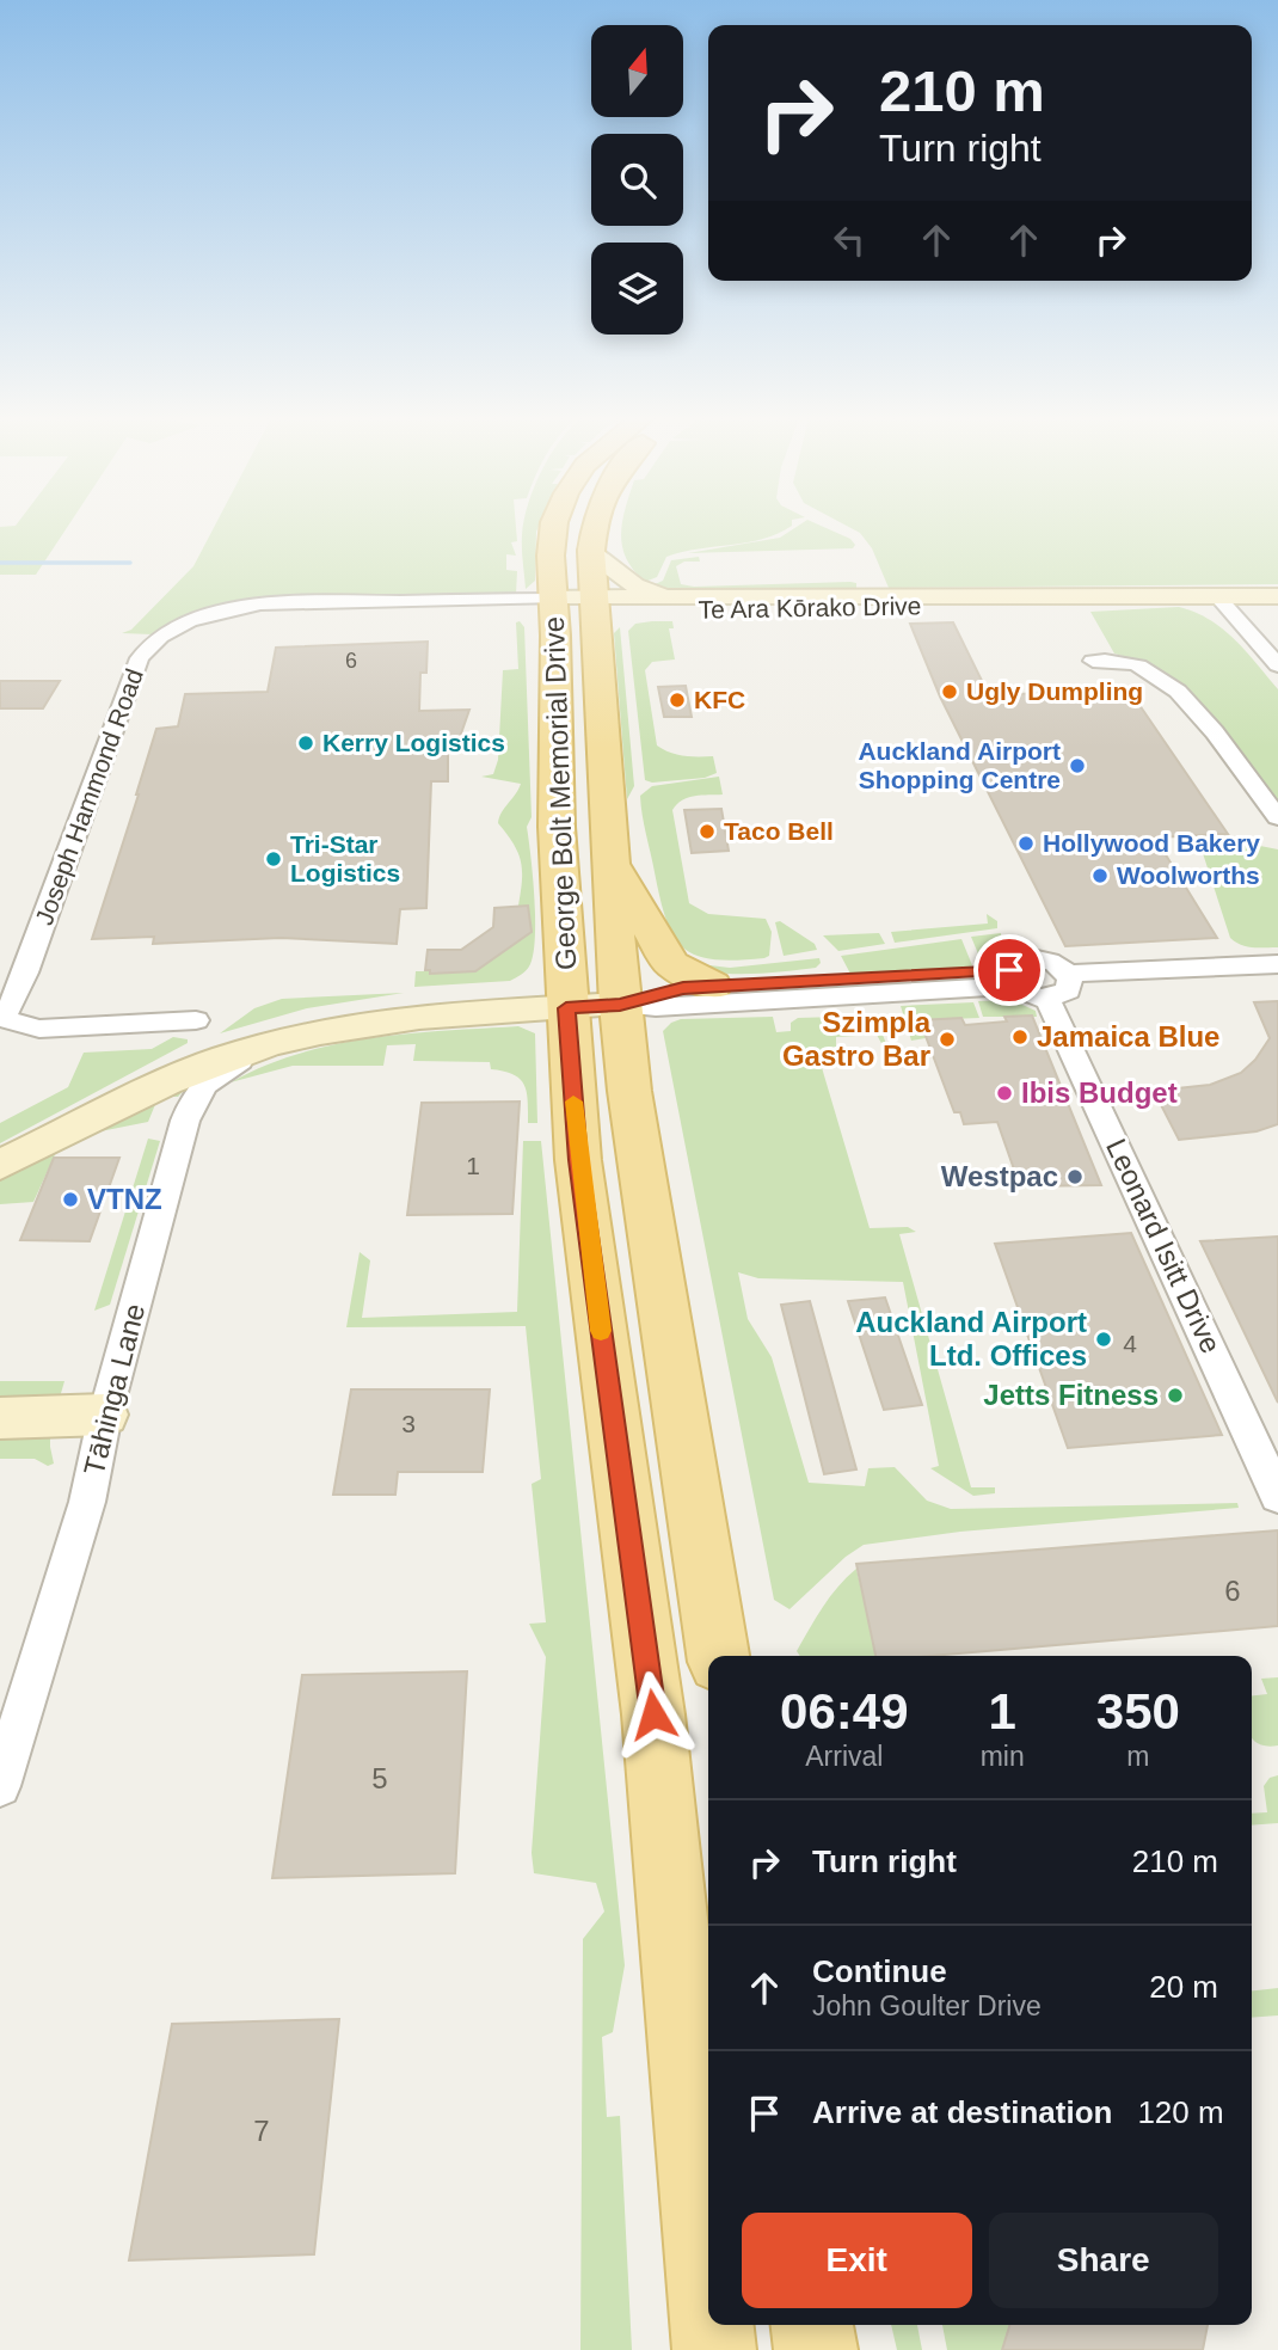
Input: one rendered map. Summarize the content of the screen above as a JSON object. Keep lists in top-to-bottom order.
{
  "streets": {
    "main road": ["George Bolt Memorial Drive"],
    "street": [
      "Te Ara Kōrako Drive",
      "Joseph Hammond Road",
      "Leonard Isitt Drive",
      "Tāhinga Lane"
    ]
  },
  "crossings": [
    ["Te Ara Kōrako Drive", "George Bolt Memorial Drive"],
    ["George Bolt Memorial Drive", "Joseph Hammond Road"]
  ],
  "places": [
    "Ugly Dumpling",
    "KFC",
    "Kerry Logistics",
    "Auckland Airport Shopping Centre",
    "Taco Bell",
    "Hollywood Bakery",
    "Tri-Star Logistics",
    "Woolworths",
    "Jamaica Blue",
    "Szimpla Gastro Bar",
    "Ibis Budget",
    "Westpac",
    "VTNZ",
    "Auckland Airport Ltd. Offices",
    "Jetts Fitness"
  ],
  "house_numbers": [
    "6",
    "1",
    "4",
    "3",
    "6",
    "5",
    "7"
  ],
  "north": "top",
  "page": {
    "turn": ["210 m", "Turn right"],
    "eta": [
      "06:49",
      "Arrival",
      "1",
      "min",
      "350",
      "m"
    ],
    "list": [
      {
        "name": "Turn right",
        "value": "210 m"
      },
      {
        "name": "Continue",
        "note": "John Goulter Drive",
        "value": "20 m"
      },
      {
        "name": "Arrive at destination",
        "value": "120 m"
      }
    ],
    "buttons": ["Exit", "Share"]
  }
}
